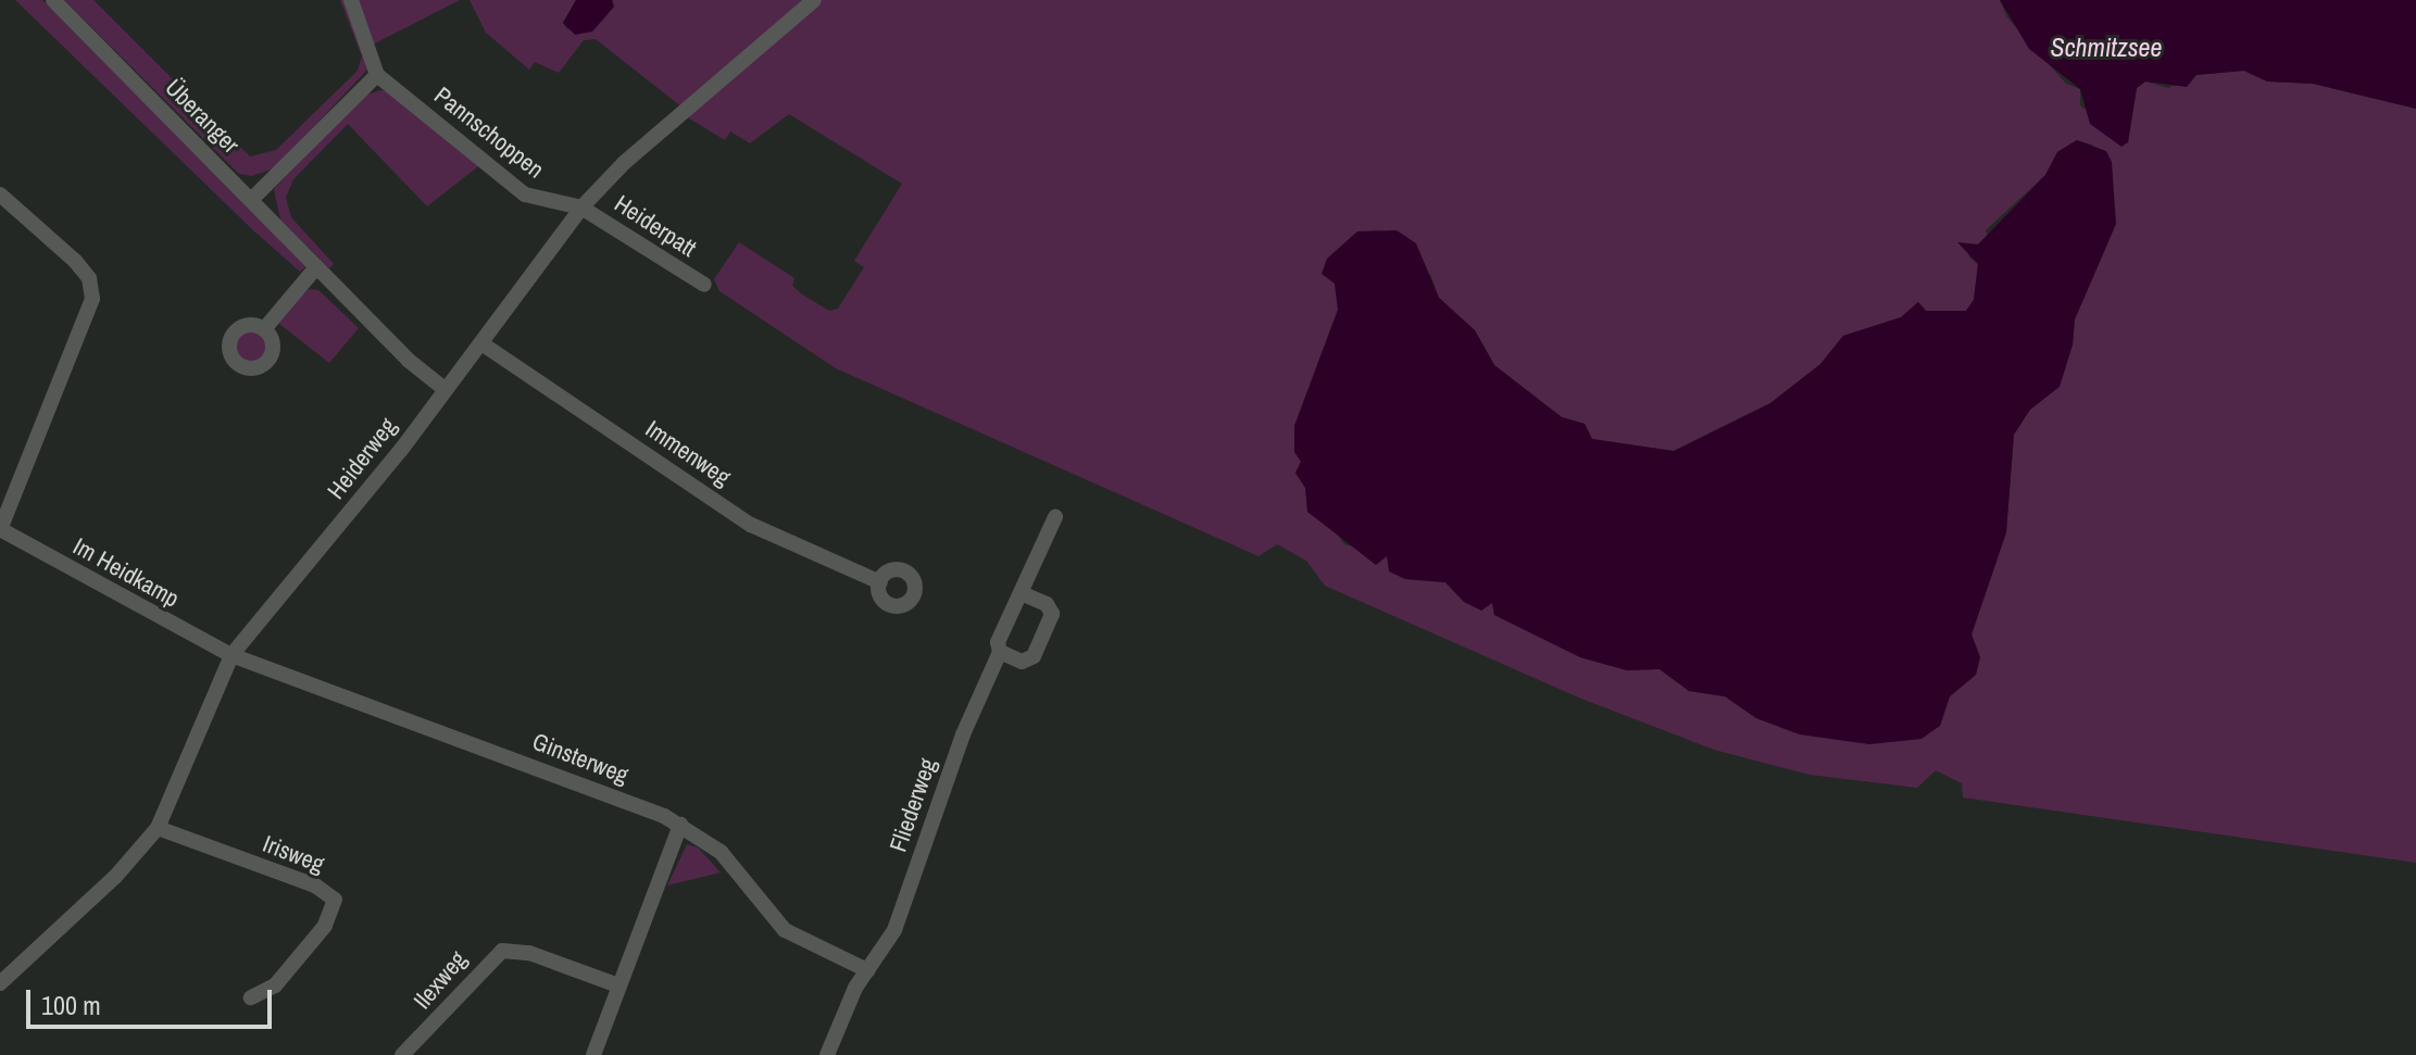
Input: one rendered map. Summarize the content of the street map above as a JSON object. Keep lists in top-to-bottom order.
{
  "streets": {
    "street": [
      "Überanger",
      "Pannschoppen",
      "Heiderpatt",
      "Immenweg",
      "Heiderweg",
      "Im Heidkamp",
      "Ginsterweg",
      "Fliederweg",
      "Irisweg",
      "Ilexweg"
    ]
  },
  "crossings": [
    ["Überanger", "Heiderweg"],
    ["Pannschoppen", "Heiderpatt"],
    ["Pannschoppen", "Heiderweg"],
    ["Heiderpatt", "Heiderweg"],
    ["Immenweg", "Heiderweg"],
    ["Heiderweg", "Im Heidkamp"],
    ["Heiderweg", "Ginsterweg"],
    ["Heiderweg", "Irisweg"],
    ["Im Heidkamp", "Ginsterweg"]
  ],
  "water": ["Schmitzsee"],
  "scale_bar": "100 m"
}
